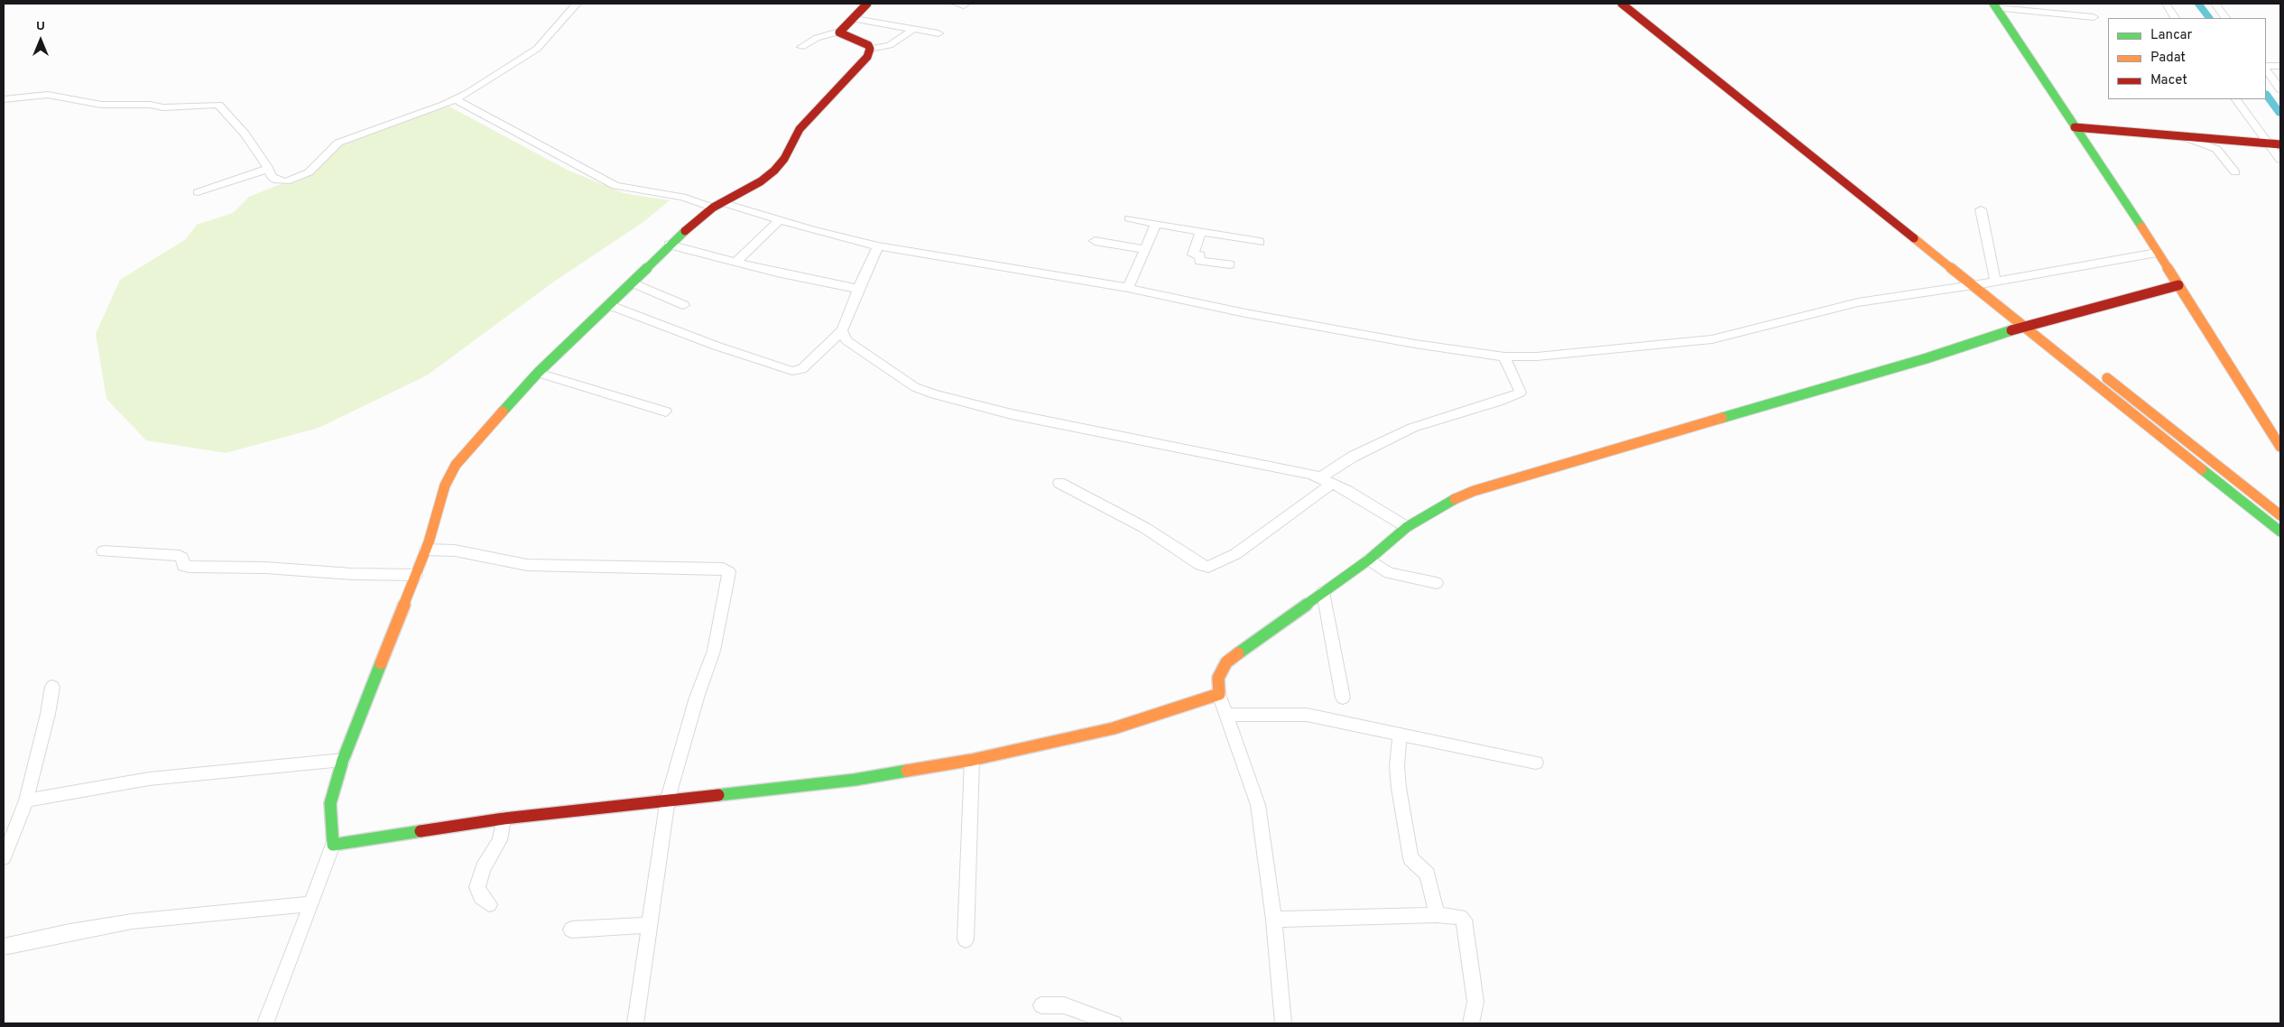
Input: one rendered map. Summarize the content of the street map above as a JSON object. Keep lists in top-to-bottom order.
{
  "legend": ["Lancar", "Padat", "Macet"],
  "north": "top"
}
